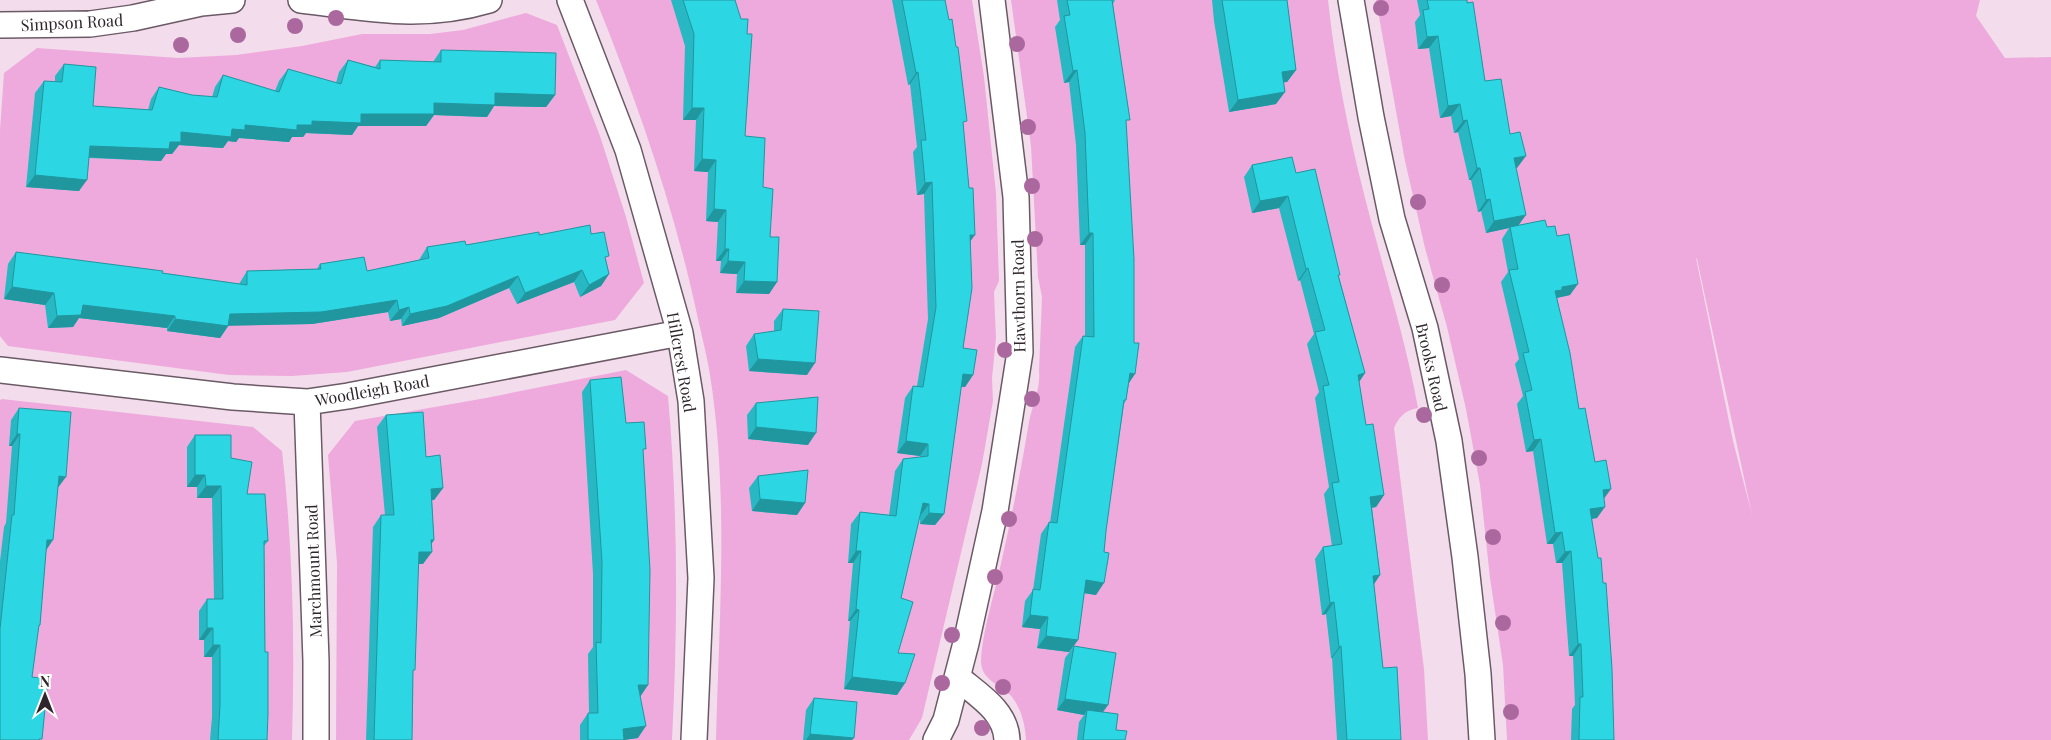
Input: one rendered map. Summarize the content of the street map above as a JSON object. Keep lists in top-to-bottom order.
{
  "streets": {
    "street": [
      "Simpson Road",
      "Hawthorn Road",
      "Hillcrest Road",
      "Brooks Road",
      "Woodleigh Road",
      "Marchmount Road"
    ]
  },
  "crossings": [
    ["Hillcrest Road", "Woodleigh Road"],
    ["Woodleigh Road", "Marchmount Road"]
  ],
  "north": "top"
}
